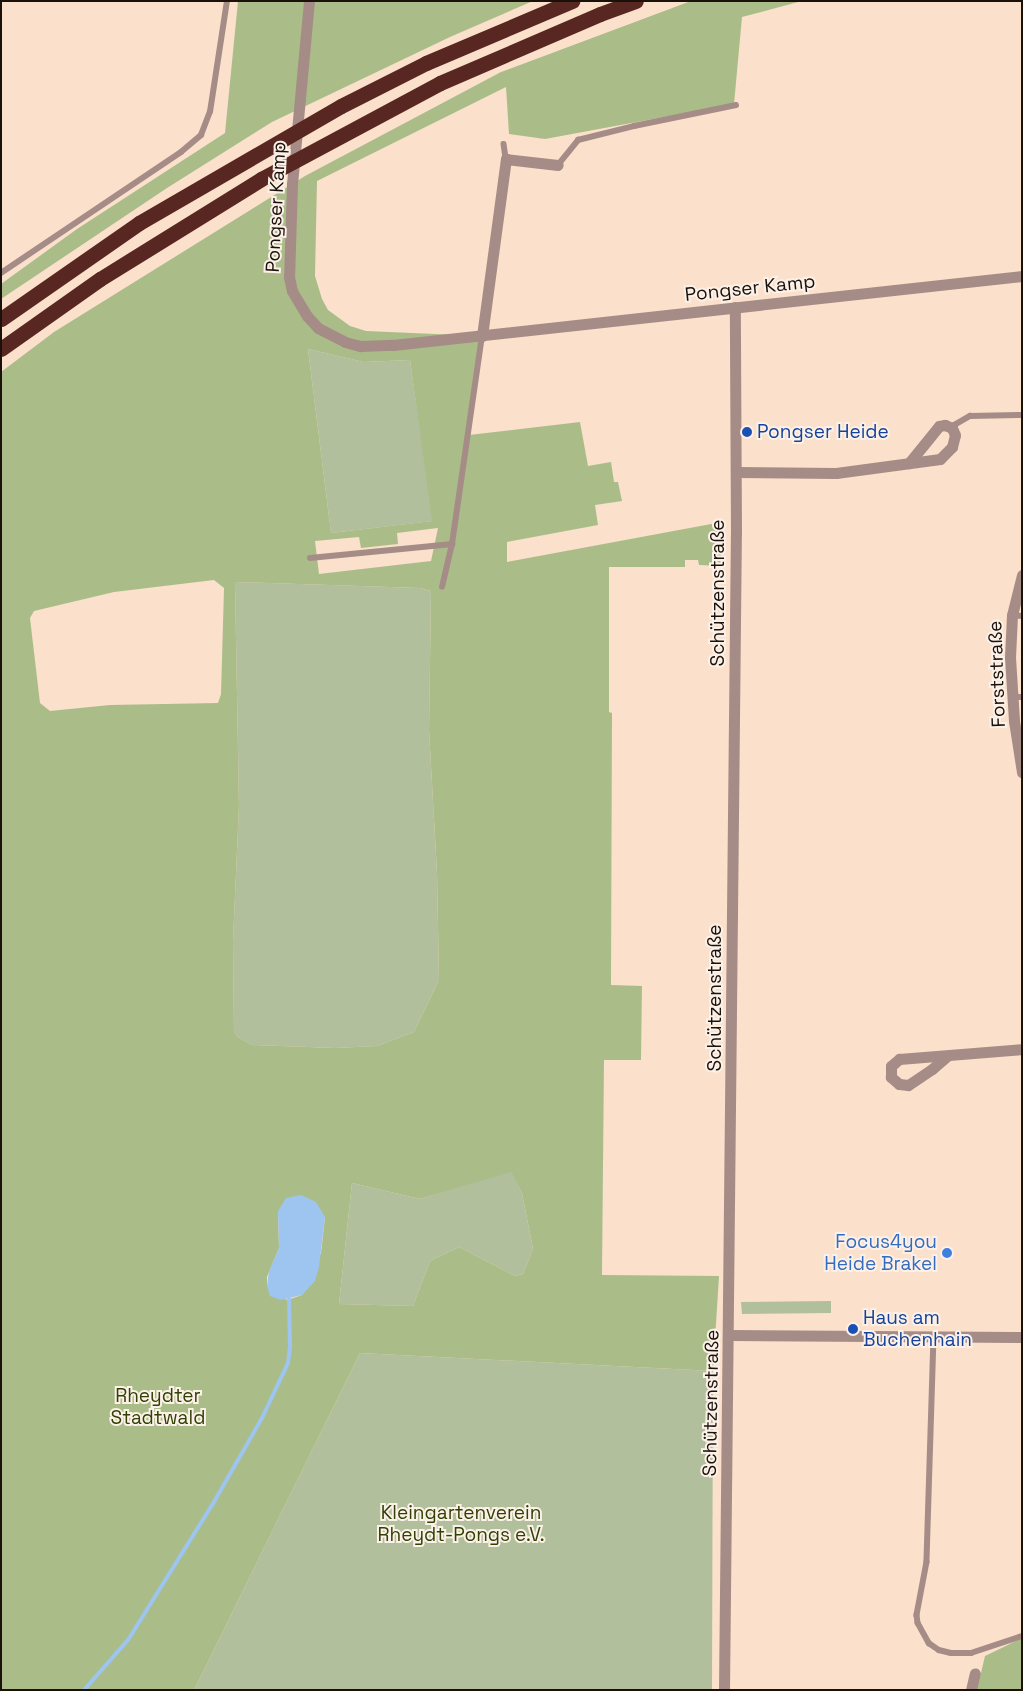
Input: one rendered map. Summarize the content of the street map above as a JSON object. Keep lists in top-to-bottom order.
{
  "streets": {
    "street": ["Pongser Kamp", "Schützenstraße", "Forststraße"]
  },
  "crossings": [
    ["Pongser Kamp", "Schützenstraße"]
  ],
  "parks": ["Rheydter Stadtwald", "Kleingartenverein Rheydt-Pongs e.V."],
  "places": ["Pongser Heide", "Focus4you Heide Brakel", "Haus am Buchenhain"]
}
